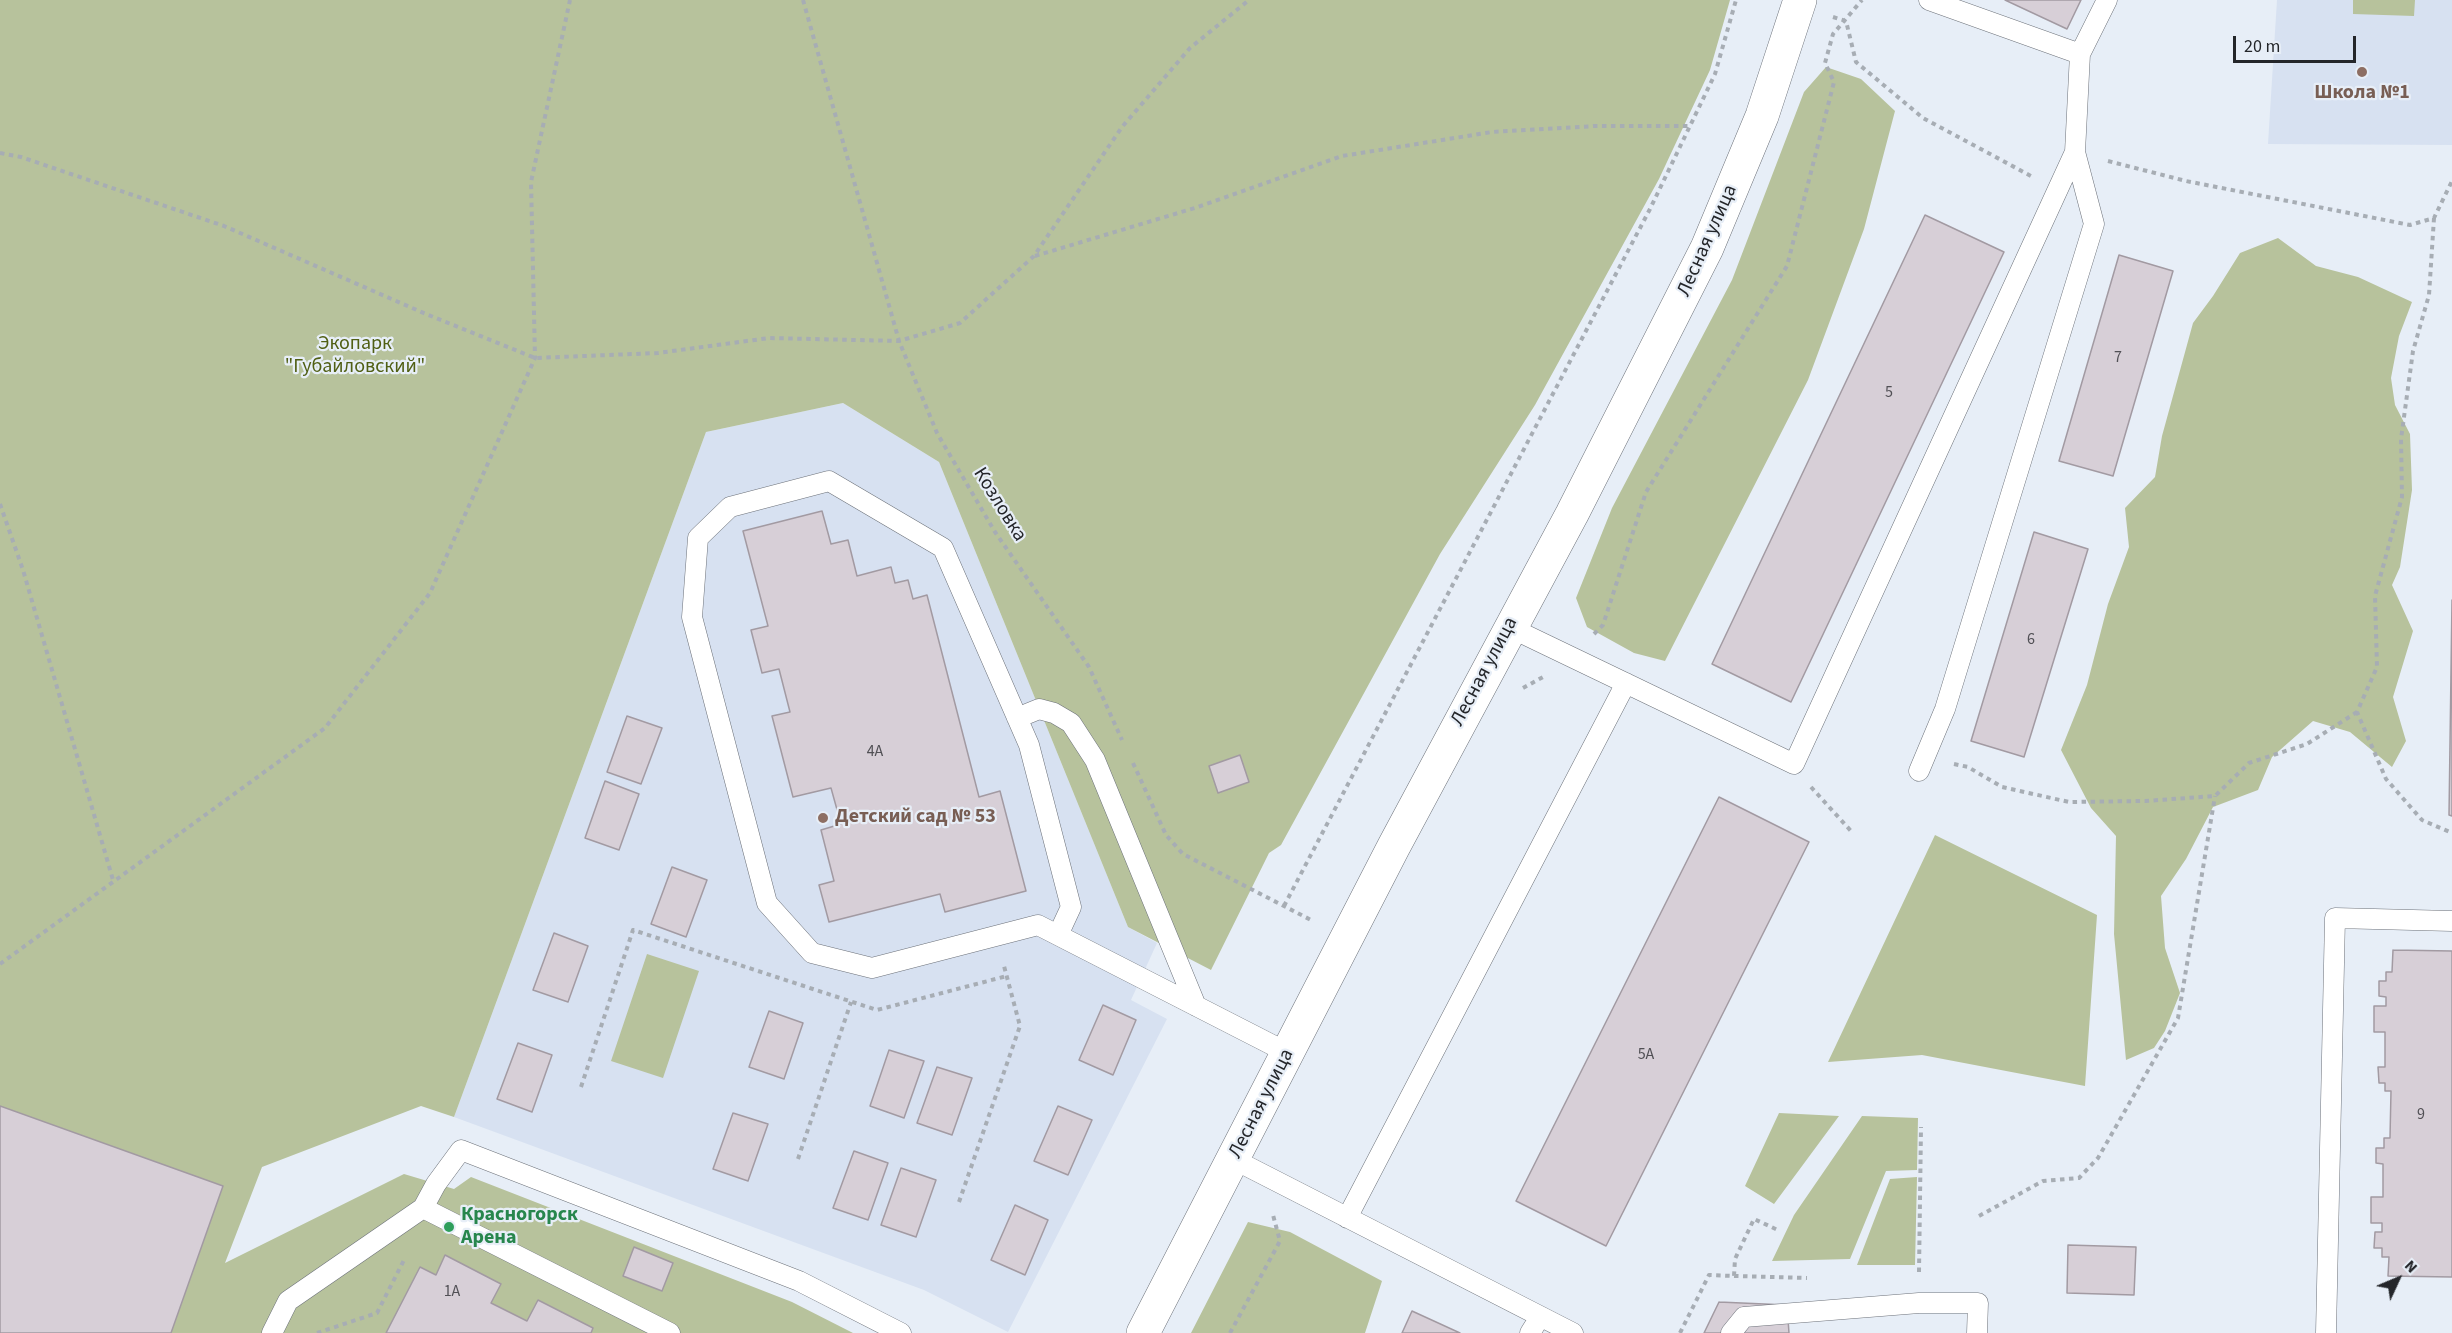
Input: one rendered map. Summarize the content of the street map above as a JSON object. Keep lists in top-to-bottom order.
{
  "streets": {
    "street": ["Лесная улица"],
    "path": ["Козловка"]
  },
  "parks": ["Экопарк \"Губайловский\""],
  "places": ["Школа №1", "Детский сад № 53", "Красногорск Арена"],
  "house_numbers": [
    "7",
    "5",
    "6",
    "4А",
    "5А",
    "9",
    "1А"
  ],
  "scale_bar": "20 m",
  "north": "top right"
}
